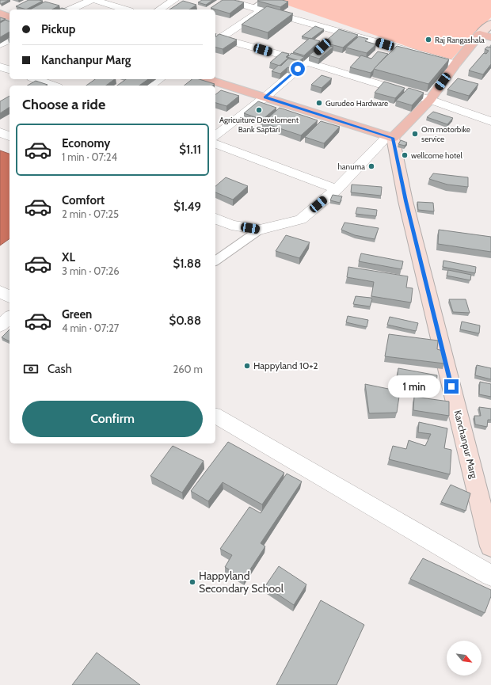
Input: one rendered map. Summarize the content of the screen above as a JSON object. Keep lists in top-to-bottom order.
{
  "streets": {
    "main road": ["Kanchanpur Marg"]
  },
  "places": [
    "Raj Rangashala",
    "Gurudeo Hardware",
    "Agricuiture Develoment Bank Saptari",
    "Om motorbike service",
    "wellcome hotel",
    "hanuma",
    "Happyland 10+2",
    "Happyland Secondary School"
  ],
  "north": "bottom right",
  "page": {
    "banner": ["Pickup", "Kanchanpur Marg"],
    "heading": "Choose a ride",
    "list": [
      {
        "name": "Economy",
        "note": "1 min · 07:24",
        "value": "$1.11"
      },
      {
        "name": "Comfort",
        "note": "2 min · 07:25",
        "value": "$1.49"
      },
      {
        "name": "XL",
        "note": "3 min · 07:26",
        "value": "$1.88"
      },
      {
        "name": "Green",
        "note": "4 min · 07:27",
        "value": "$0.88"
      }
    ],
    "pay": ["Cash", "260 m"],
    "bubble": "1 min",
    "buttons": "Confirm"
  }
}
